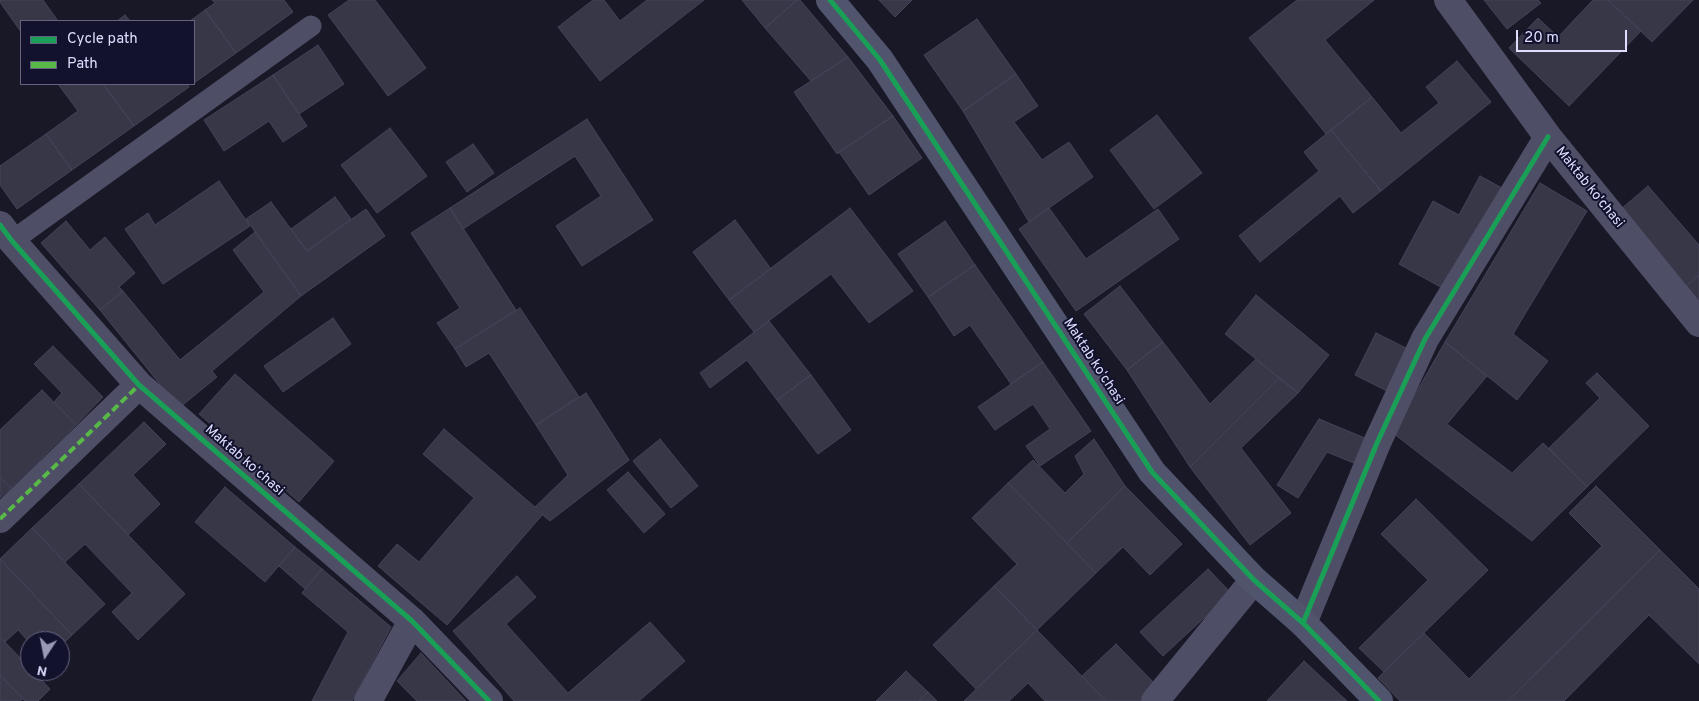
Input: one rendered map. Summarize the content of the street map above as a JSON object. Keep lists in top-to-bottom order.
{
  "streets": {
    "street": ["Maktab ko'chasi", "Maktab koʻchasi"]
  },
  "legend": ["Cycle path", "Path"],
  "scale_bar": "20 m",
  "north": "bottom"
}
